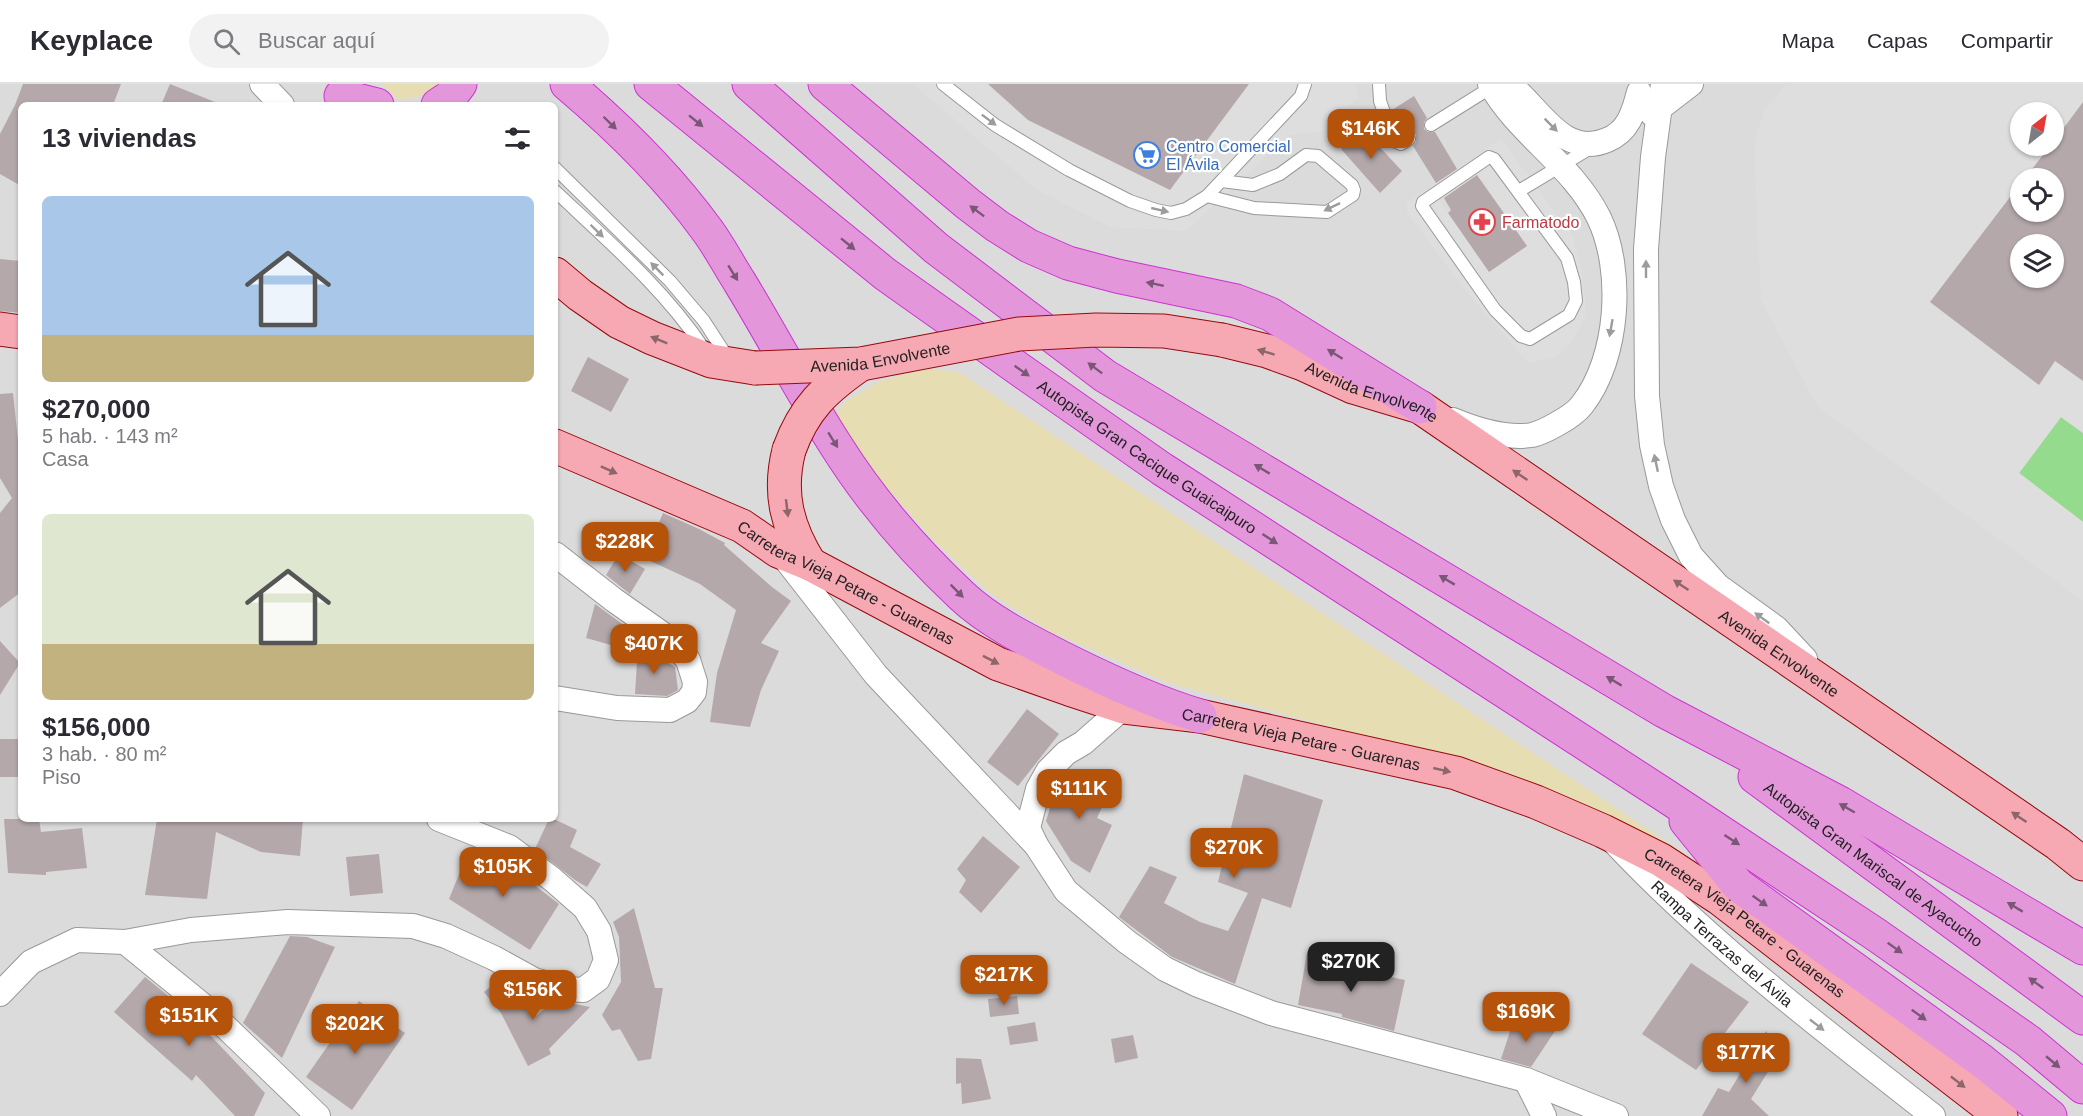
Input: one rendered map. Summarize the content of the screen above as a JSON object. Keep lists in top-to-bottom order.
{
  "streets": {
    "highway": ["Autopista Gran Cacique Guaicaipuro", "Autopista Gran Mariscal de Ayacucho"],
    "main road": ["Avenida Envolvente", "Carretera Vieja Petare - Guarenas"],
    "street": ["Rampa Terrazas del Ávila"]
  },
  "crossings": [
    ["Carretera Vieja Petare - Guarenas", "Rampa Terrazas del Ávila"]
  ],
  "one_way": ["Avenida Envolvente", "Carretera Vieja Petare - Guarenas", "Rampa Terrazas del Ávila"],
  "places": {
    "supermarket": ["Centro Comercial El Ávila"],
    "pharmacy": ["Farmatodo"]
  },
  "north": "top right",
  "page": {
    "header": "Keyplace",
    "search": "Buscar aquí",
    "nav": ["Mapa", "Capas", "Compartir"],
    "heading": "13 viviendas",
    "price": [
      "$146K",
      "$228K",
      "$407K",
      "$111K",
      "$270K",
      "$105K",
      "$270K",
      "$217K",
      "$156K",
      "$169K",
      "$151K",
      "$202K",
      "$177K"
    ],
    "list": [
      {
        "name": "$270,000",
        "note": "5 hab. · 143 m² · Casa"
      },
      {
        "name": "$156,000",
        "note": "3 hab. · 80 m² · Piso"
      }
    ]
  }
}
